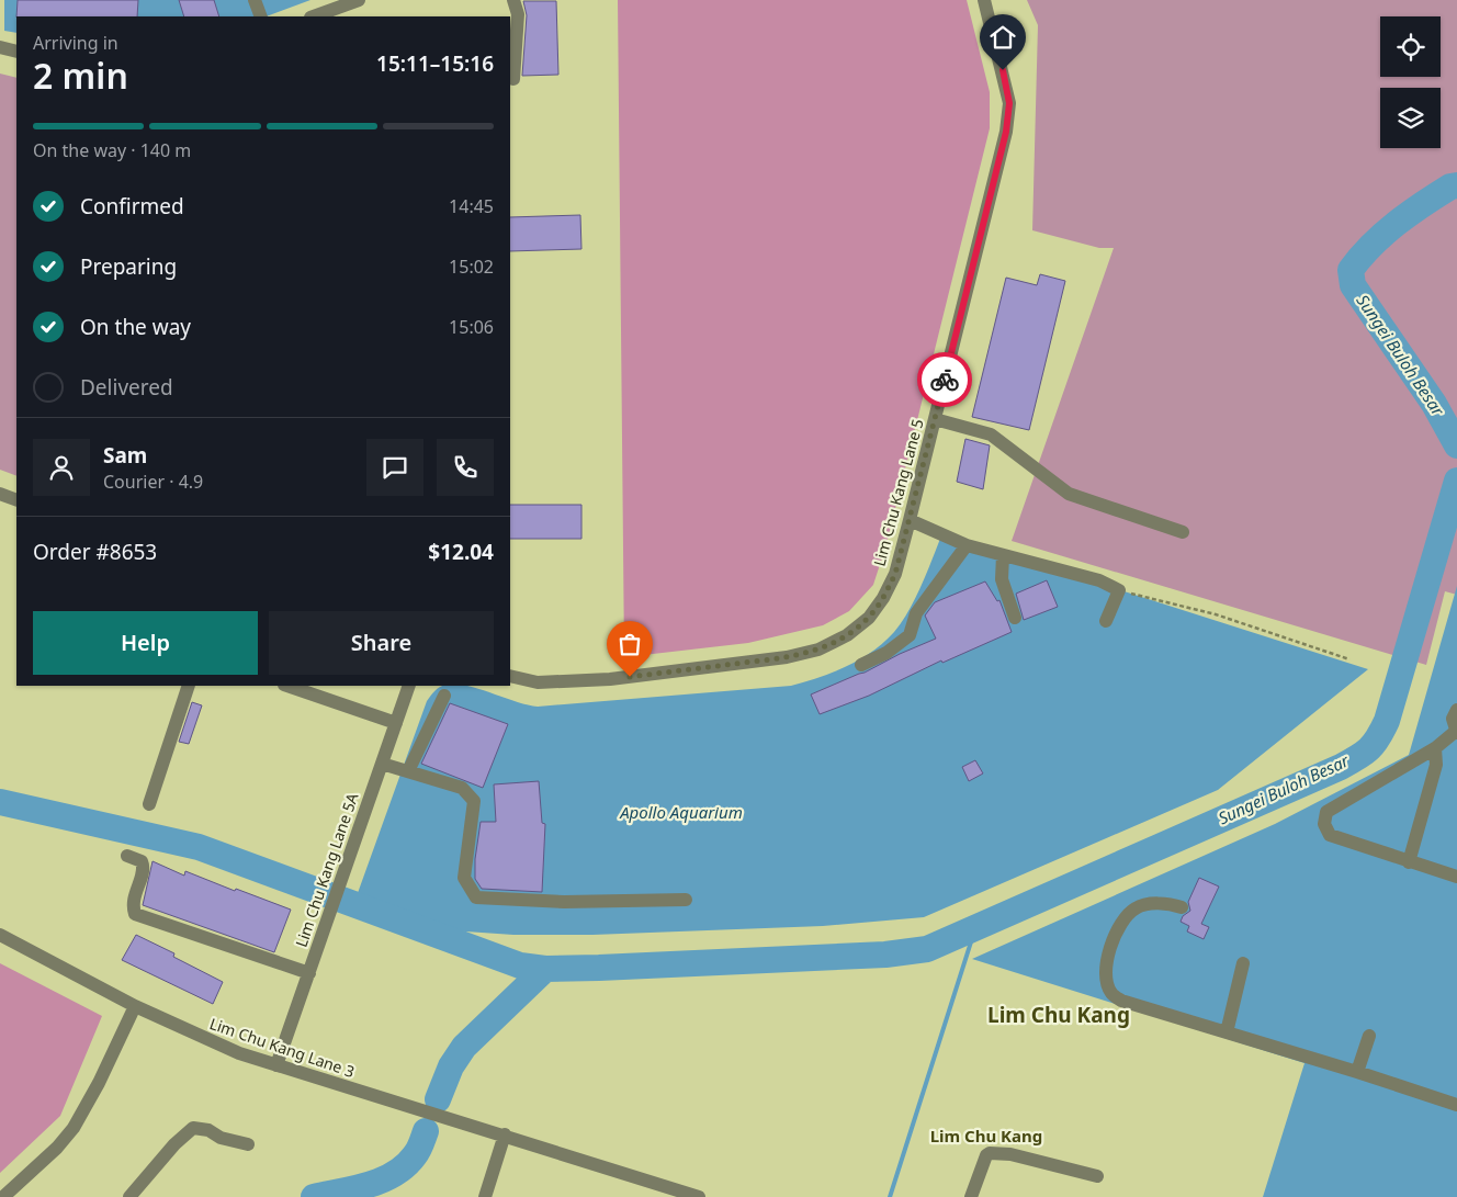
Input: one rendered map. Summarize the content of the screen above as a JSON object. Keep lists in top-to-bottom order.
{
  "streets": {
    "street": ["Lim Chu Kang Lane 5", "Lim Chu Kang Lane 5A", "Lim Chu Kang Lane 3"]
  },
  "crossings": [
    ["Lim Chu Kang Lane 5A", "Lim Chu Kang Lane 3"]
  ],
  "districts": ["Lim Chu Kang", "Lim Chu Kang"],
  "water": ["Sungei Buloh Besar", "Apollo Aquarium"],
  "page": {
    "heading": ["2 min", "Arriving in", "15:11–15:16"],
    "panel": [
      "Sam",
      "Courier · 4.9",
      "Order #8653",
      "$12.04"
    ],
    "bar": "On the way · 140 m",
    "list": [
      ["Confirmed", "14:45"],
      ["Preparing", "15:02"],
      ["On the way", "15:06"],
      "Delivered"
    ],
    "buttons": ["Help", "Share"]
  }
}
